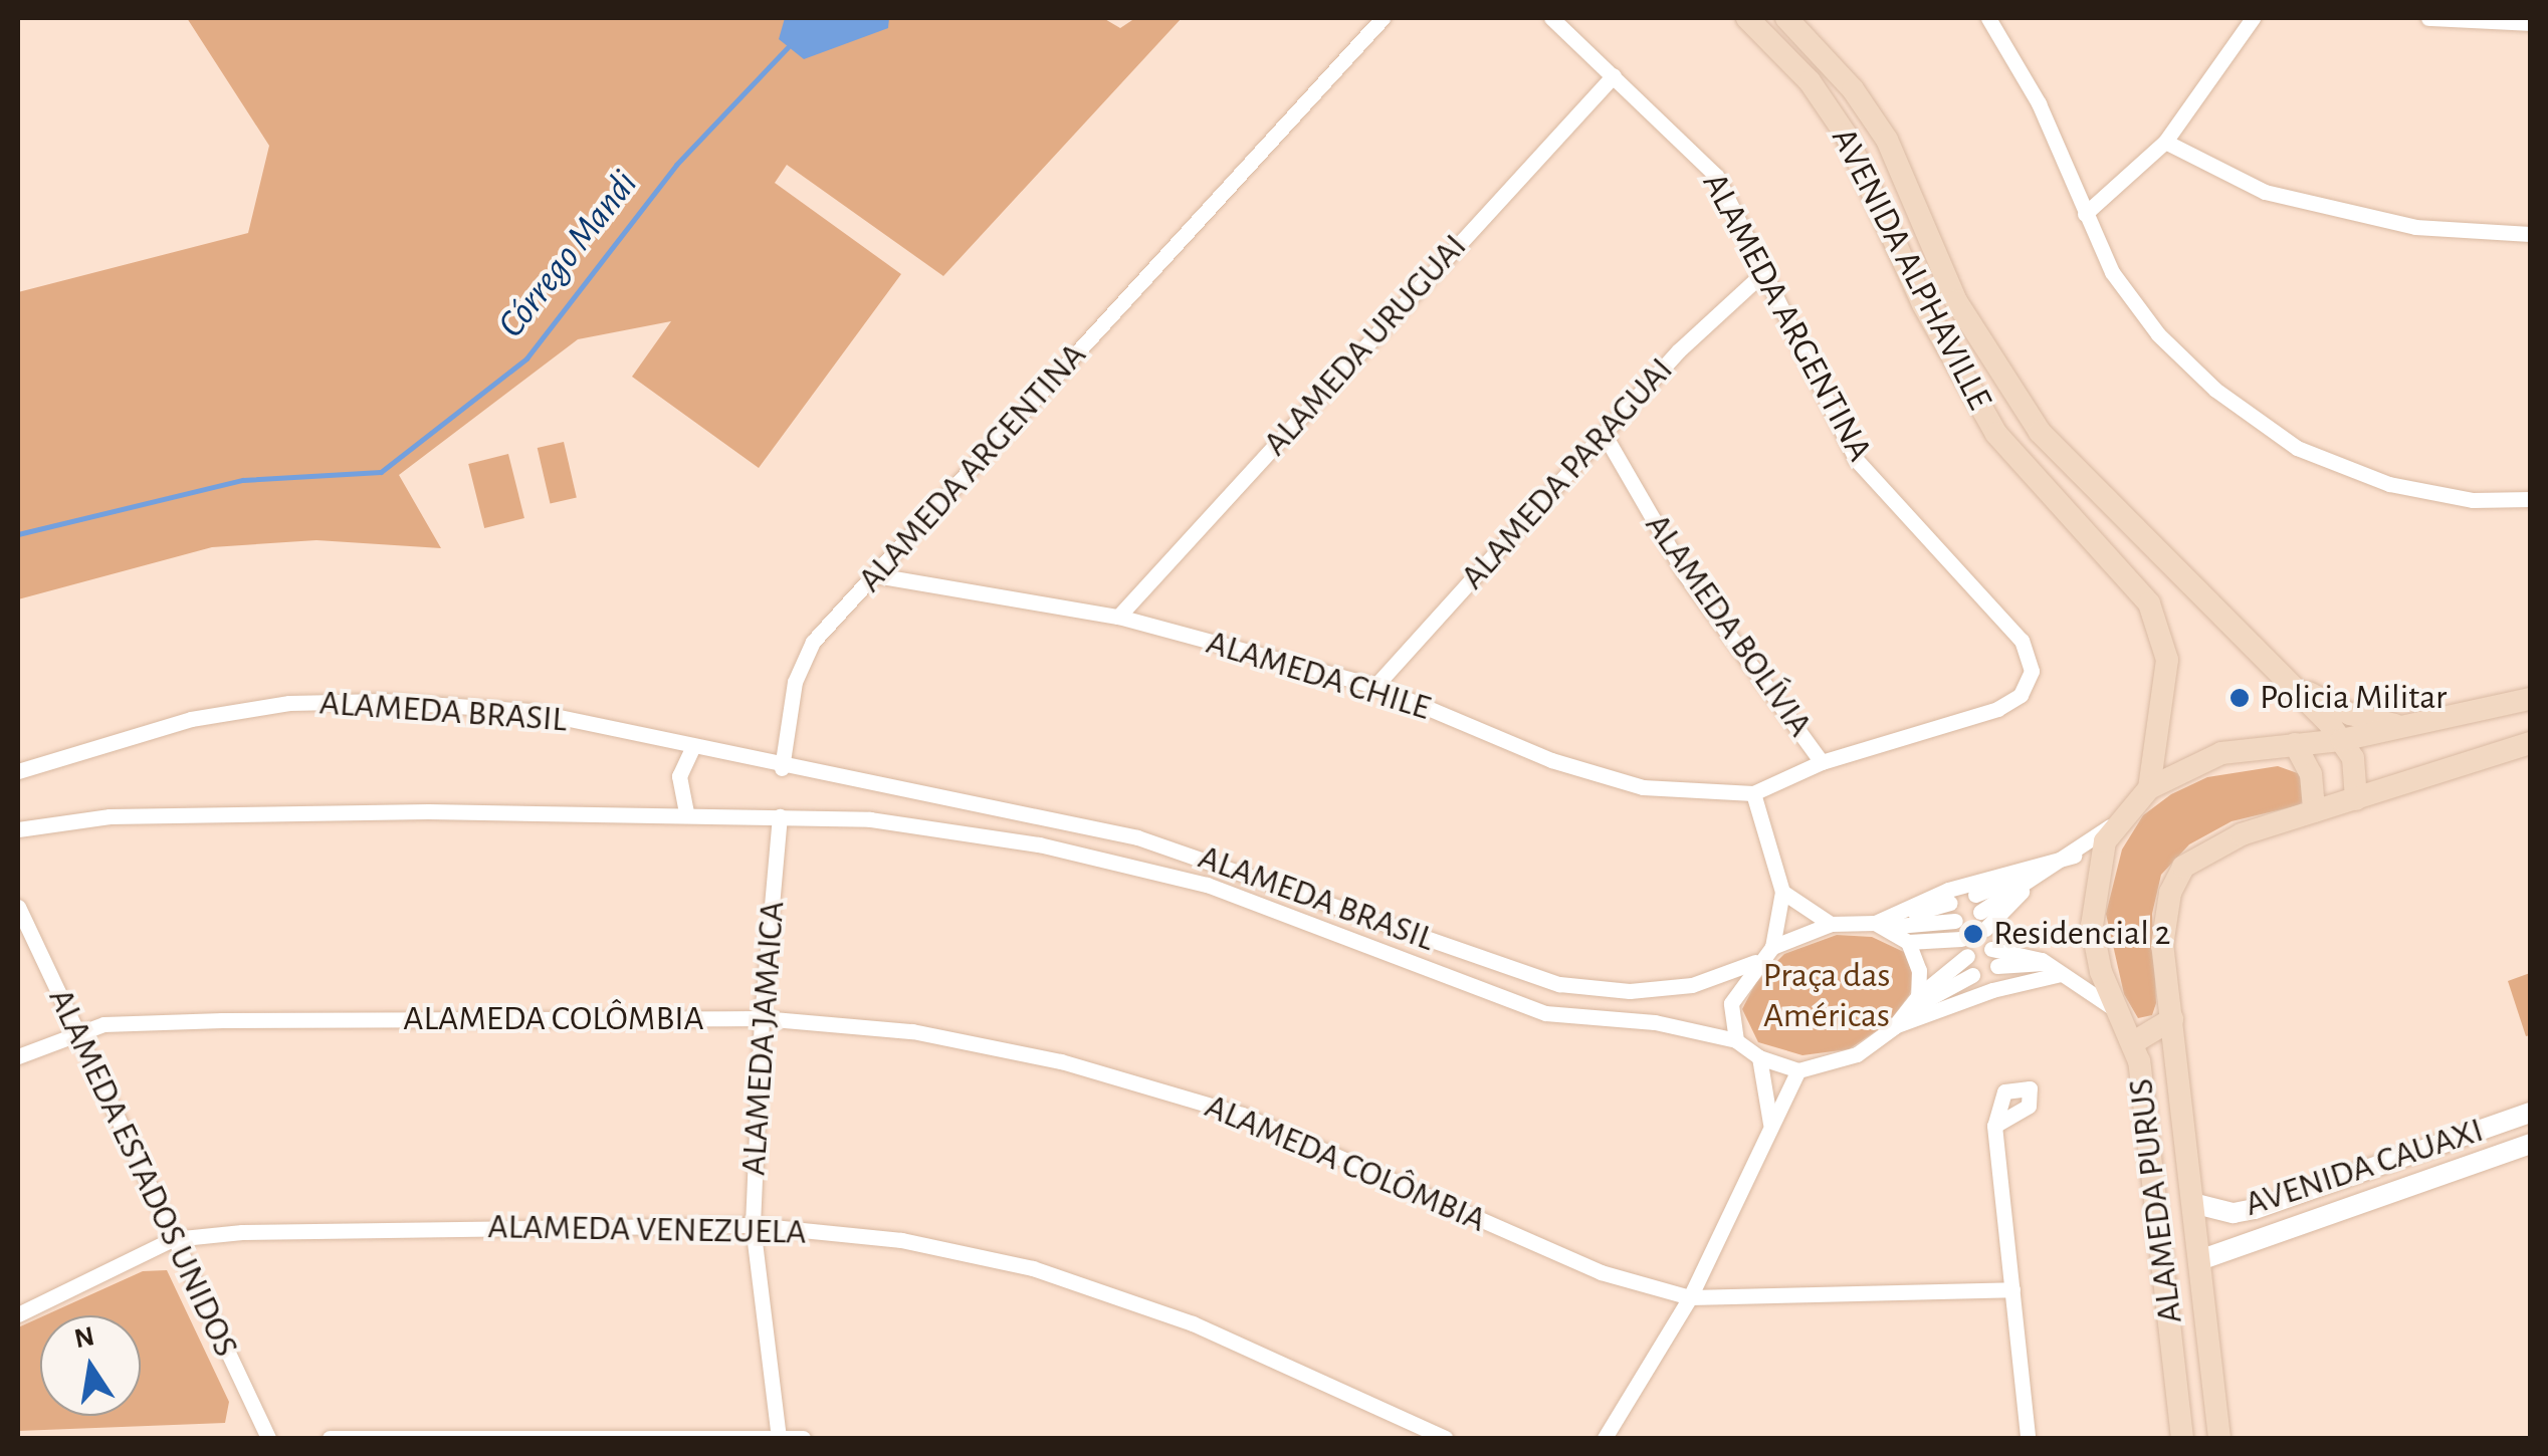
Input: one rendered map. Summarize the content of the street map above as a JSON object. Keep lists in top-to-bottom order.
{
  "streets": {
    "main road": ["AVENIDA ALPHAVILLE", "ALAMEDA PURUS"],
    "street": [
      "ALAMEDA ARGENTINA",
      "ALAMEDA URUGUAI",
      "ALAMEDA PARAGUAI",
      "ALAMEDA BOLÍVIA",
      "ALAMEDA CHILE",
      "ALAMEDA BRASIL",
      "ALAMEDA COLÔMBIA",
      "ALAMEDA JAMAICA",
      "AVENIDA CAUAXI",
      "ALAMEDA ESTADOS UNIDOS",
      "ALAMEDA VENEZUELA"
    ]
  },
  "crossings": [
    ["AVENIDA ALPHAVILLE", "ALAMEDA PURUS"],
    ["ALAMEDA ARGENTINA", "ALAMEDA URUGUAI"],
    ["ALAMEDA ARGENTINA", "ALAMEDA PARAGUAI"],
    ["ALAMEDA ARGENTINA", "ALAMEDA BOLÍVIA"],
    ["ALAMEDA ARGENTINA", "ALAMEDA CHILE"],
    ["ALAMEDA ARGENTINA", "ALAMEDA BRASIL"],
    ["ALAMEDA URUGUAI", "ALAMEDA CHILE"],
    ["ALAMEDA PARAGUAI", "ALAMEDA BOLÍVIA"],
    ["ALAMEDA PARAGUAI", "ALAMEDA CHILE"],
    ["ALAMEDA BRASIL", "ALAMEDA JAMAICA"],
    ["ALAMEDA COLÔMBIA", "ALAMEDA JAMAICA"],
    ["ALAMEDA COLÔMBIA", "ALAMEDA ESTADOS UNIDOS"],
    ["ALAMEDA JAMAICA", "ALAMEDA VENEZUELA"],
    ["AVENIDA CAUAXI", "ALAMEDA PURUS"],
    ["ALAMEDA ESTADOS UNIDOS", "ALAMEDA VENEZUELA"]
  ],
  "water": ["Córrego Mandi"],
  "parks": ["Praça das Américas"],
  "places": ["Policia Militar", "Residencial 2"],
  "north": "top"
}
